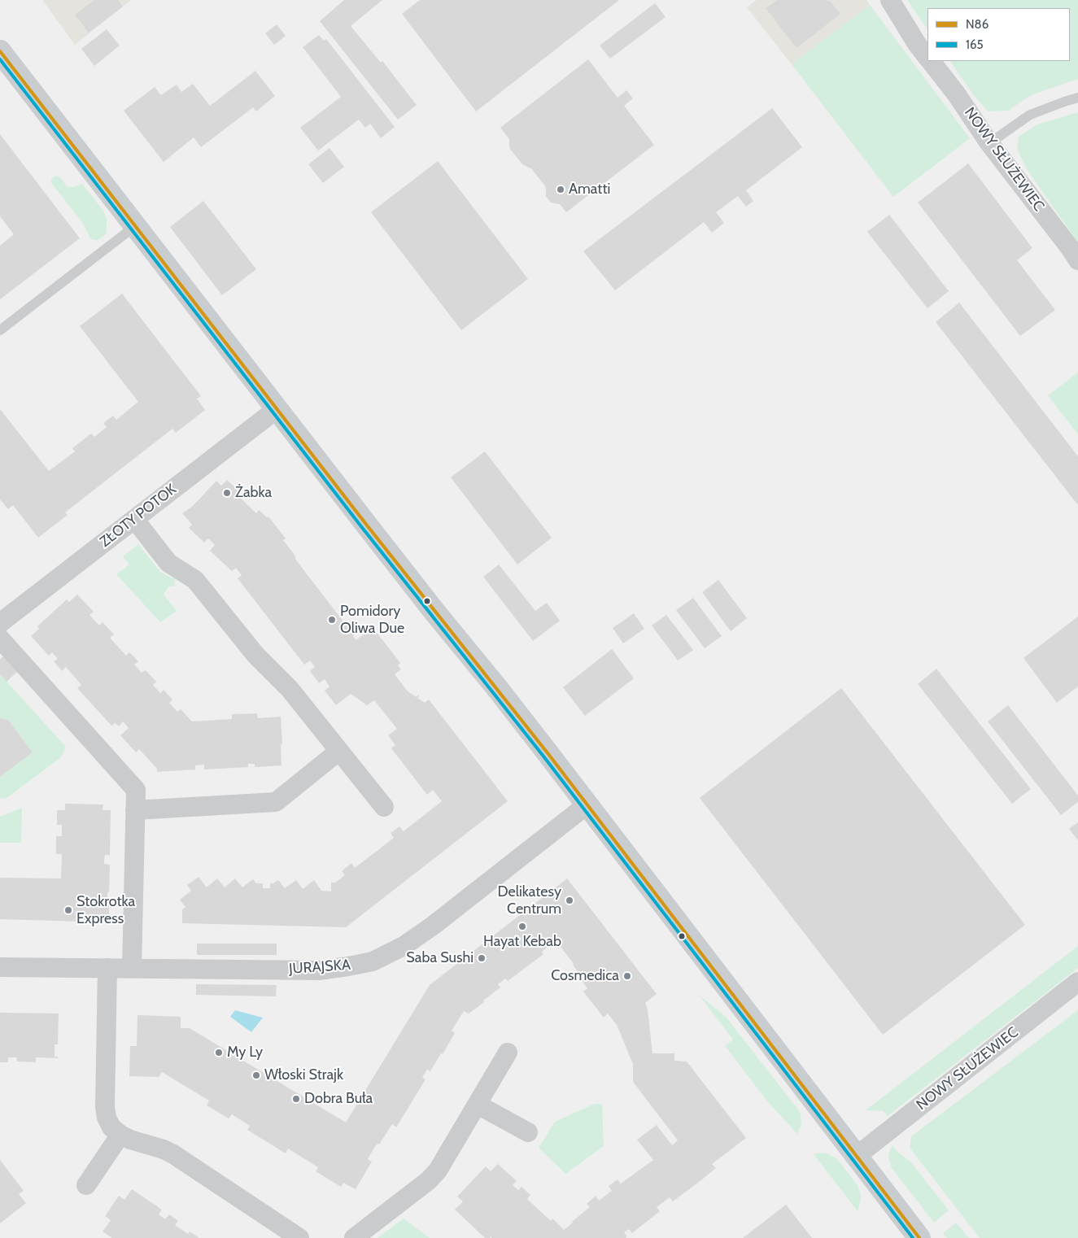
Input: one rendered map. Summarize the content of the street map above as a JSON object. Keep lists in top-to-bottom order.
{
  "streets": {
    "street": ["NOWY SŁUŻEWIEC", "ZŁOTY POTOK", "JURAJSKA"]
  },
  "places": [
    "Amatti",
    "Żabka",
    "Pomidory Oliwa Due",
    "Delikatesy Centrum",
    "Stokrotka Express",
    "Hayat Kebab",
    "Saba Sushi",
    "Cosmedica",
    "My Ly",
    "Włoski Strajk",
    "Dobra Buła"
  ],
  "lines": ["transit line N86", "transit line 165"],
  "legend": ["N86", "165"]
}
